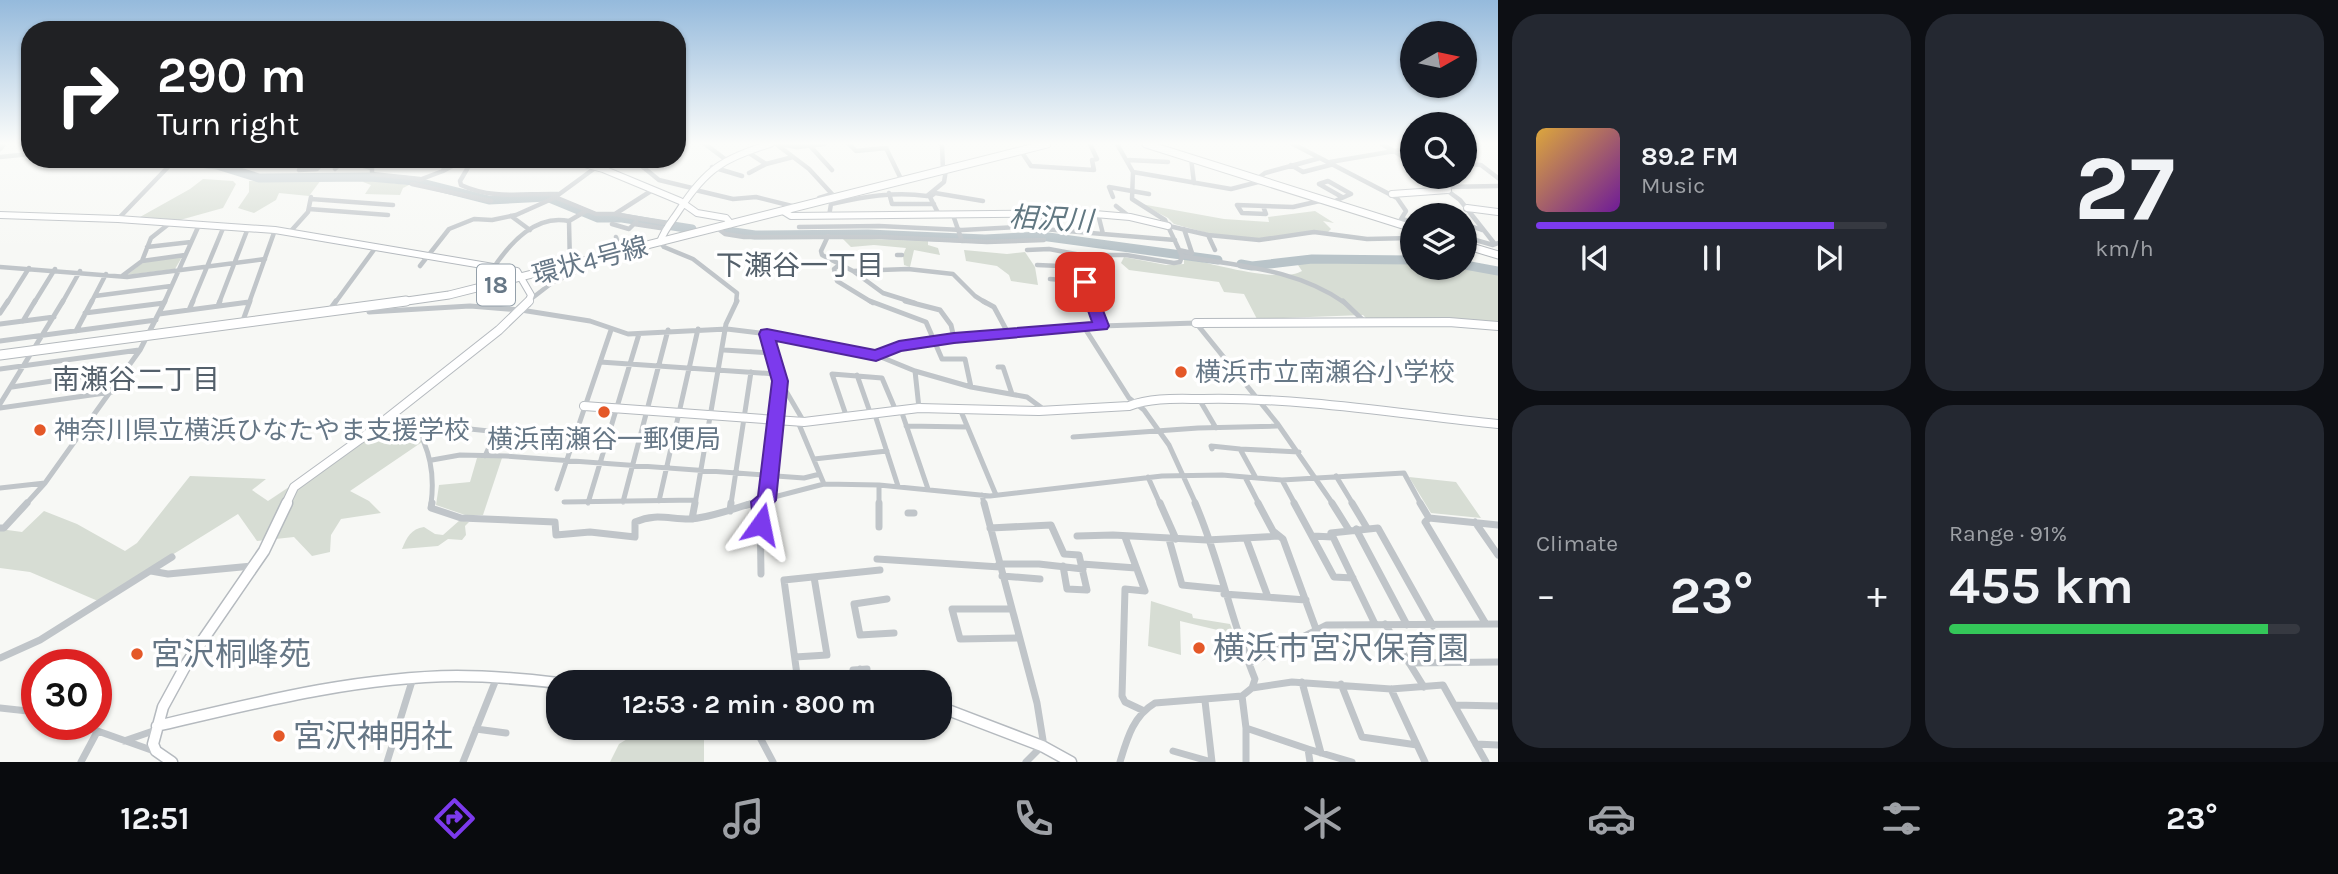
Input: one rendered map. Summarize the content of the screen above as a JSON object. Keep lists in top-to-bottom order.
{
  "streets": {
    "main road": ["環状4号線", "18"]
  },
  "districts": ["下瀬谷一丁目", "南瀬谷二丁目"],
  "water": ["相沢川"],
  "places": [
    "横浜市立南瀬谷小学校",
    "横浜南瀬谷一郵便局",
    "神奈川県立横浜ひなたやま支援学校",
    "横浜市宮沢保育園",
    "宮沢桐峰苑",
    "宮沢神明社"
  ],
  "north": "right",
  "page": {
    "tile": [
      ["27", "km/h"],
      "Climate",
      ["Range · 91%", "455 km"]
    ],
    "turn": ["290 m", "Turn right"],
    "song": ["89.2 FM", "Music"],
    "heat": ["−", "23°", "+"],
    "limit": "30",
    "trip": "12:53 · 2 min · 800 m",
    "tabs": ["12:51", "23°"]
  }
}
